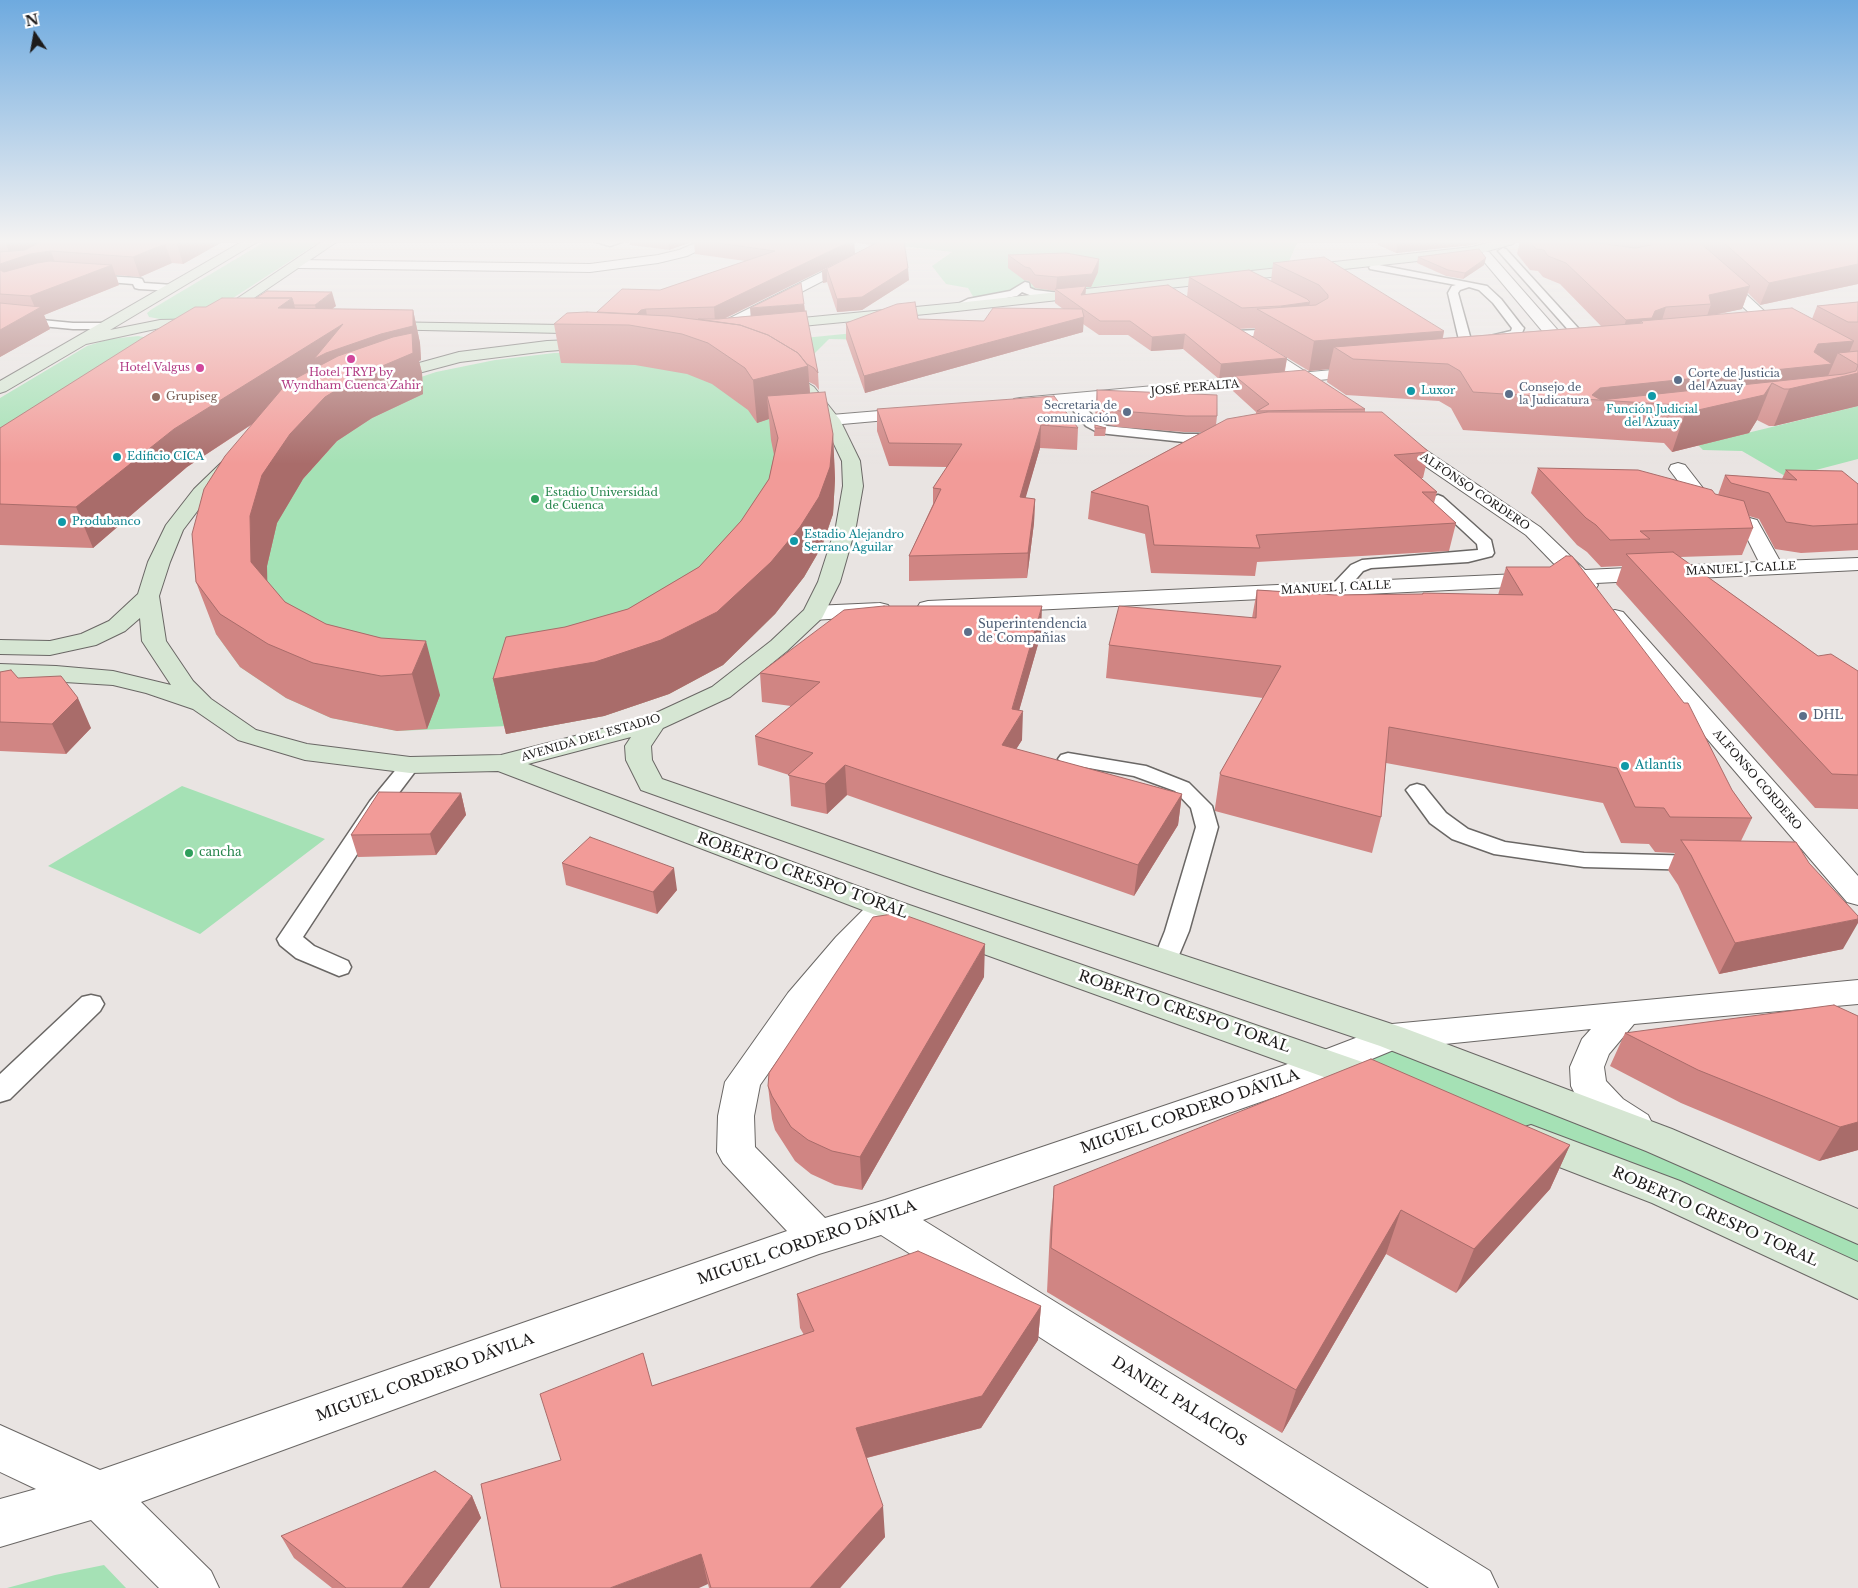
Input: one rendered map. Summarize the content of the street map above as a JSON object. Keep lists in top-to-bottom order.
{
  "streets": {
    "main road": ["AVENIDA DEL ESTADIO", "ROBERTO CRESPO TORAL"],
    "street": [
      "JOSÉ PERALTA",
      "ALFONSO CORDERO",
      "MANUEL J. CALLE",
      "MIGUEL CORDERO DÁVILA",
      "DANIEL PALACIOS"
    ]
  },
  "crossings": [
    ["ALFONSO CORDERO", "MANUEL J. CALLE"],
    ["MANUEL J. CALLE", "AVENIDA DEL ESTADIO"],
    ["AVENIDA DEL ESTADIO", "ROBERTO CRESPO TORAL"],
    ["ROBERTO CRESPO TORAL", "MIGUEL CORDERO DÁVILA"],
    ["MIGUEL CORDERO DÁVILA", "DANIEL PALACIOS"]
  ],
  "places": [
    "Hotel TRYP by Wyndham Cuenca Zahir",
    "Hotel Valgus",
    "Corte de Justicia del Azuay",
    "Luxor",
    "Consejo de la Judicatura",
    "Función Judicial del Azuay",
    "Grupiseg",
    "Secretaria de comunicación",
    "Edificio CICA",
    "Estadio Universidad de Cuenca",
    "Produbanco",
    "Estadio Alejandro Serrano Aguilar",
    "Superintendencia de Compañias",
    "DHL",
    "Atlantis",
    "cancha"
  ],
  "north": "top"
}
